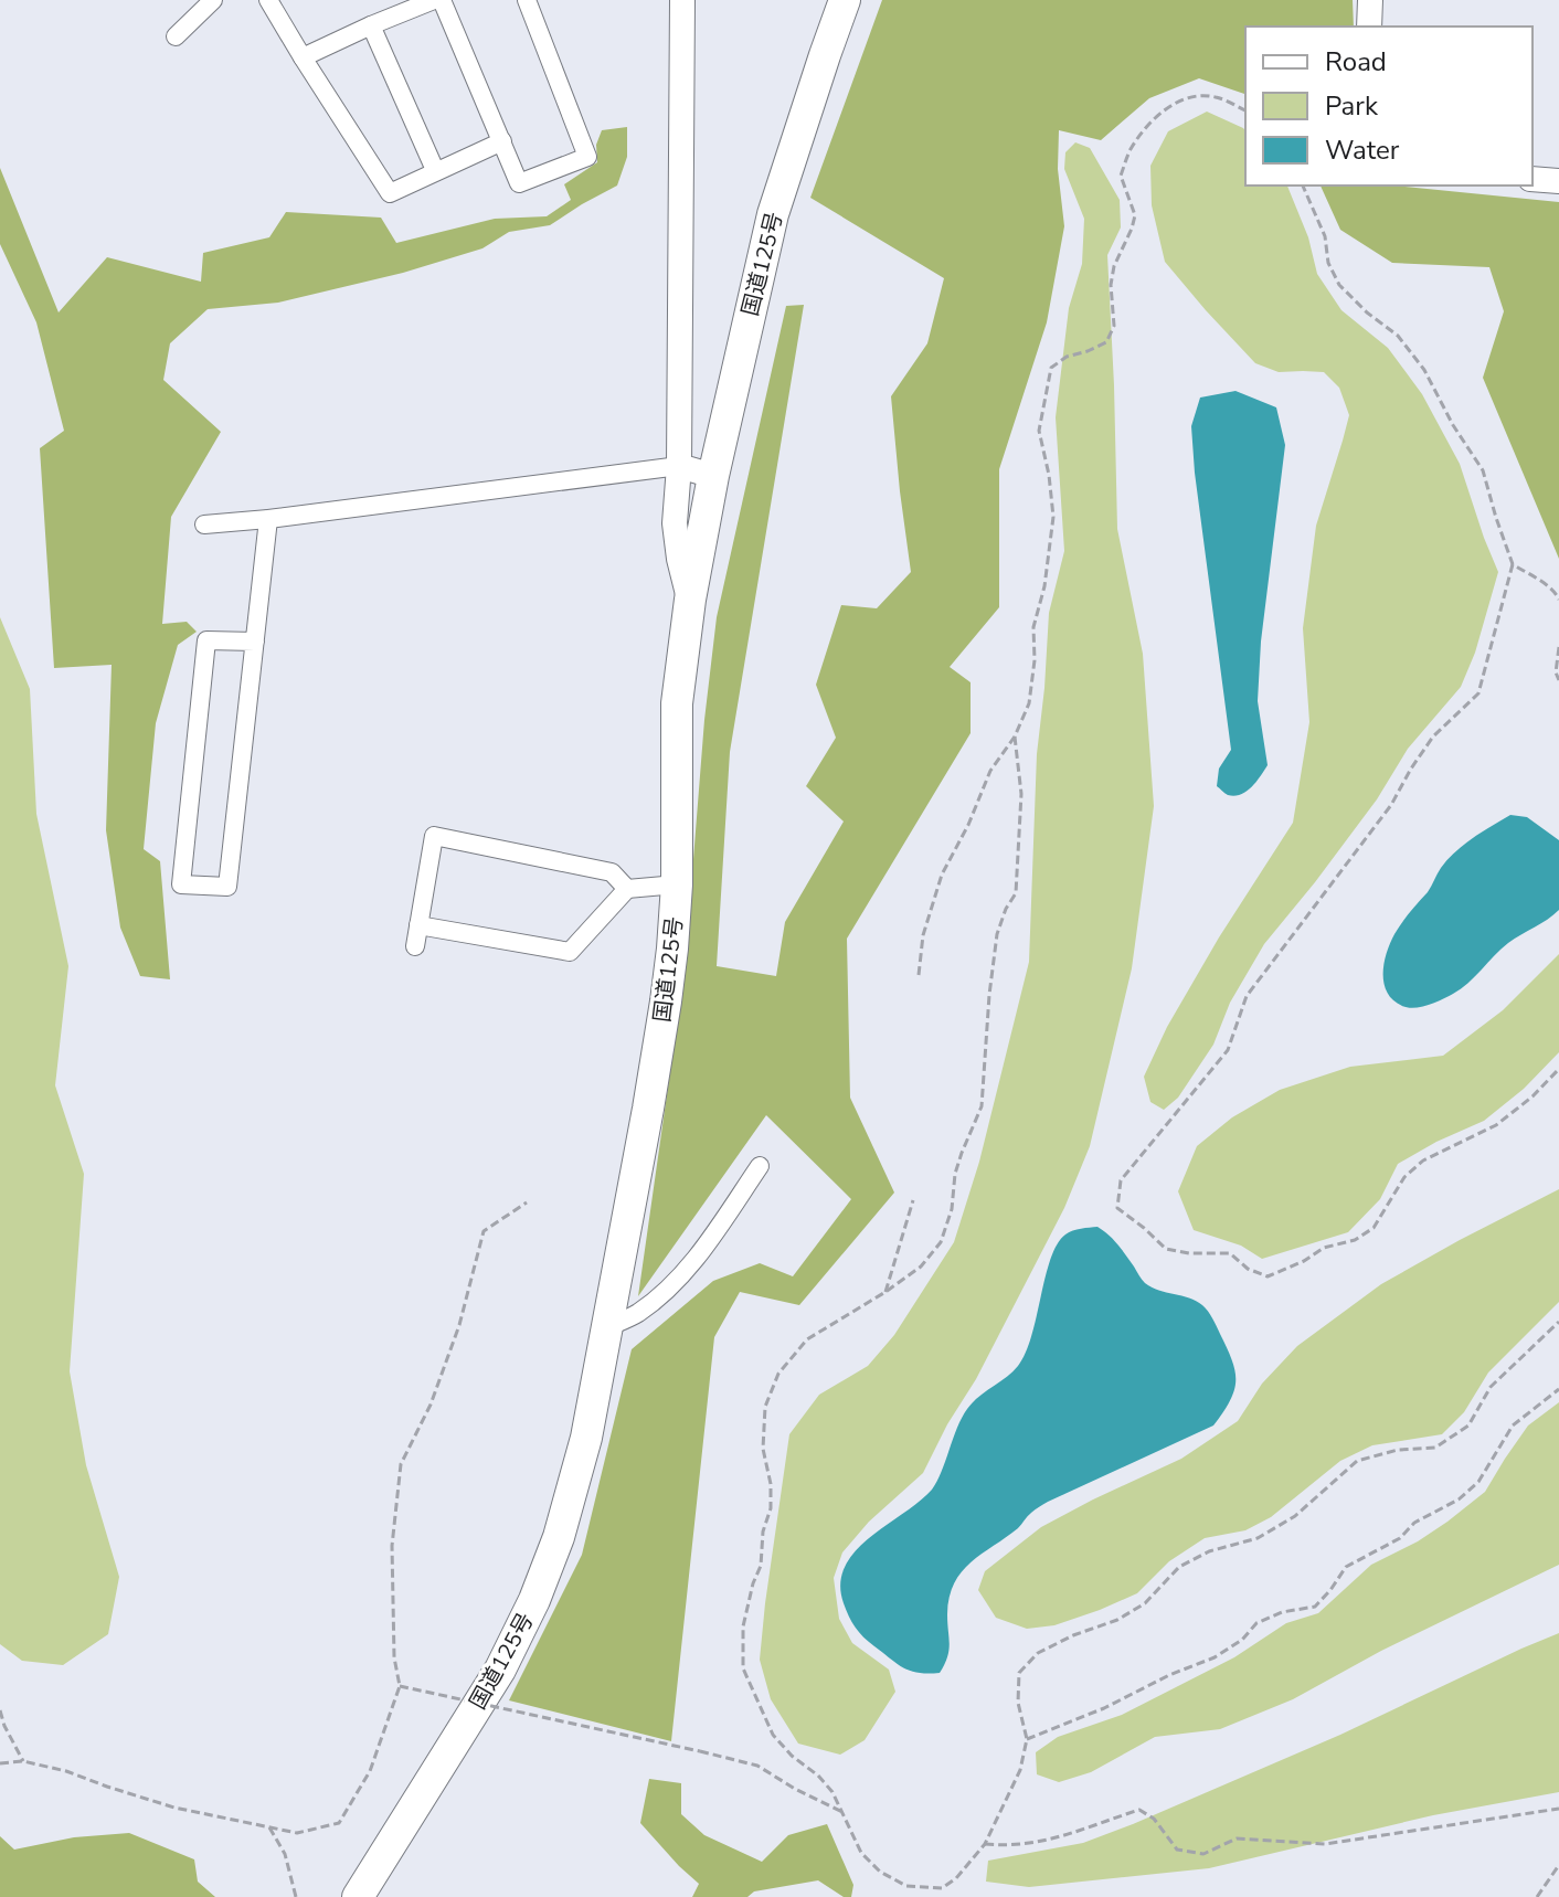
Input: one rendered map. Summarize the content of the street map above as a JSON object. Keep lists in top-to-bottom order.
{
  "streets": {
    "highway": ["国道125号"]
  },
  "legend": ["Road", "Park", "Water"]
}
